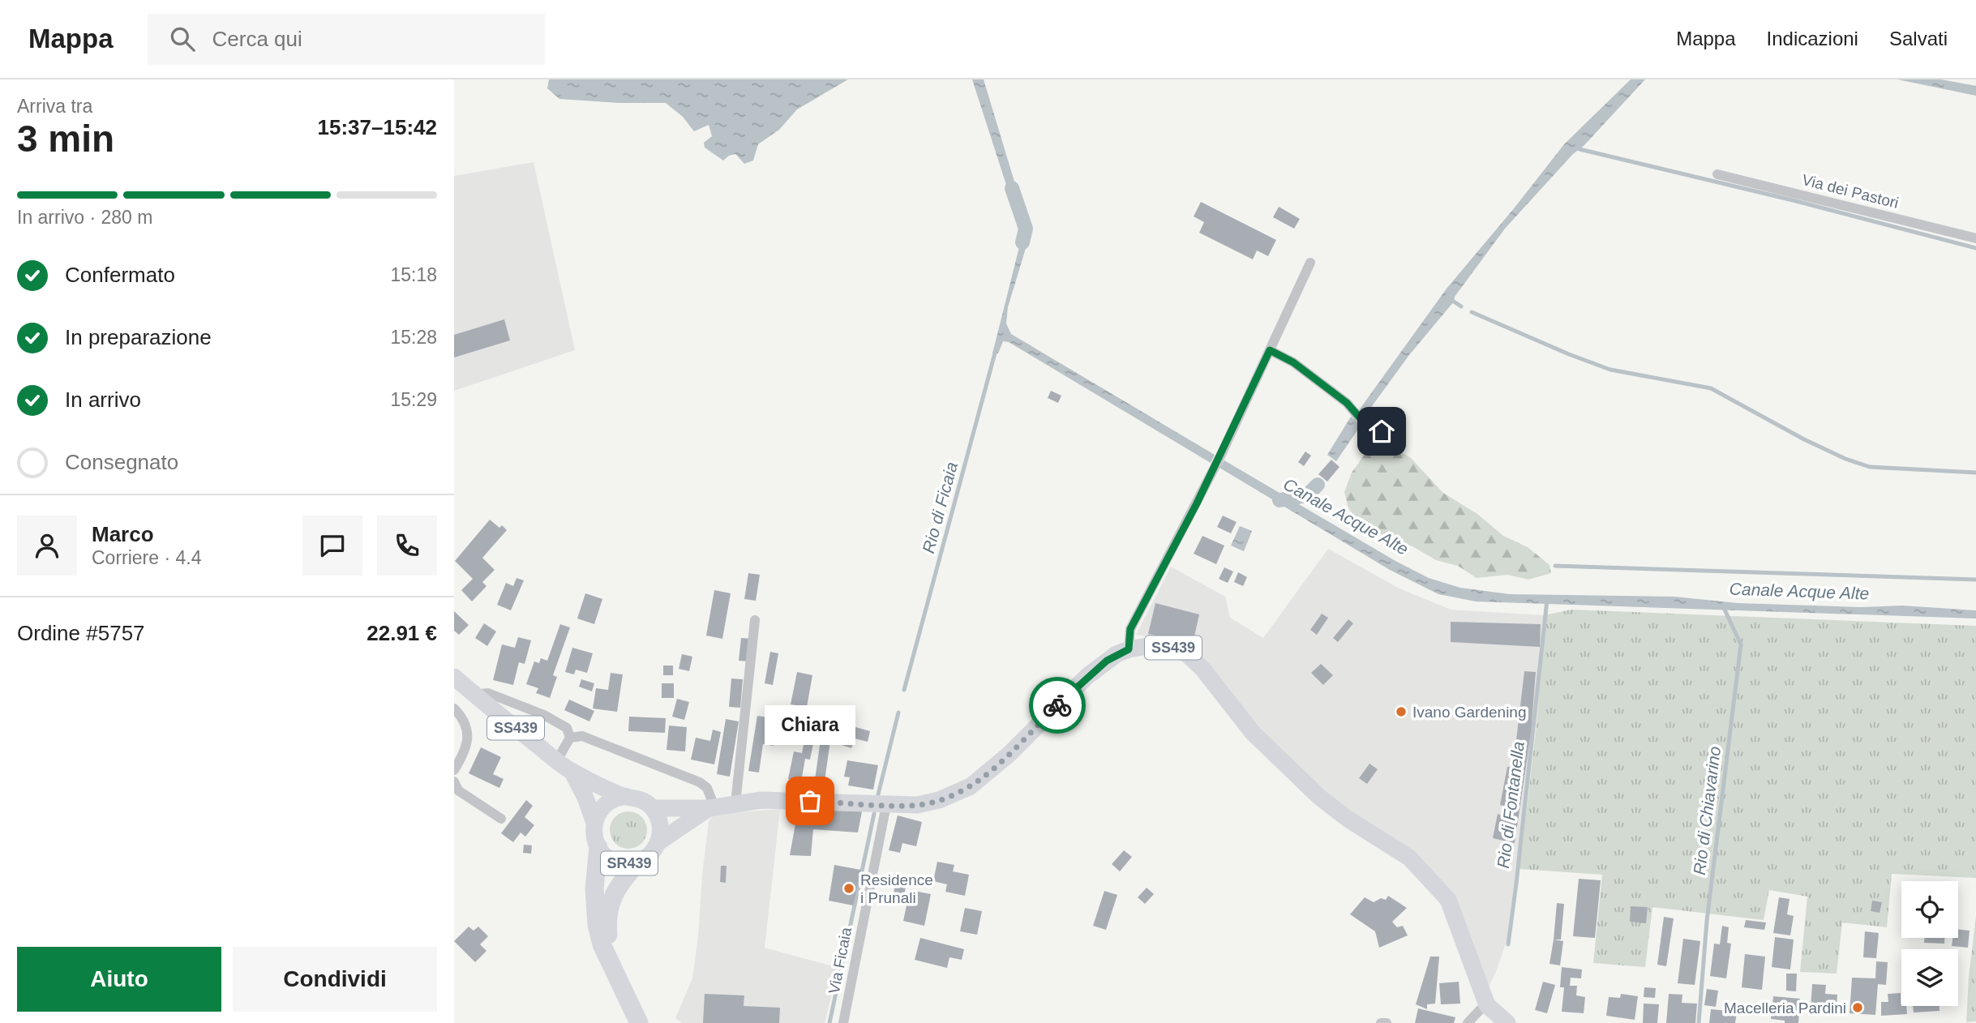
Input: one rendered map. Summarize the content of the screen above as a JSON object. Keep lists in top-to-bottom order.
{
  "streets": {
    "main road": ["SS439", "SR439"],
    "street": ["Via dei Pastori", "Via Ficaia"]
  },
  "crossings": [
    ["SS439", "SR439"],
    ["SS439", "Via Ficaia"]
  ],
  "water": [
    "Rio di Ficaia",
    "Canale Acque Alte",
    "Rio di Fontanella",
    "Rio di Chiavarino"
  ],
  "places": [
    "Ivano Gardening",
    "Chiara",
    "Residence i Prunali",
    "Macelleria Pardini"
  ],
  "page": {
    "header": "Mappa",
    "search": "Cerca qui",
    "nav": ["Mappa", "Indicazioni", "Salvati"],
    "heading": ["3 min", "Arriva tra", "15:37–15:42"],
    "panel": [
      "Marco",
      "Corriere · 4.4",
      "Ordine #5757",
      "22.91 €"
    ],
    "bar": "In arrivo · 280 m",
    "list": [
      ["Confermato", "15:18"],
      ["In preparazione", "15:28"],
      ["In arrivo", "15:29"],
      "Consegnato"
    ],
    "bubble": "Chiara",
    "buttons": ["Aiuto", "Condividi"]
  }
}
